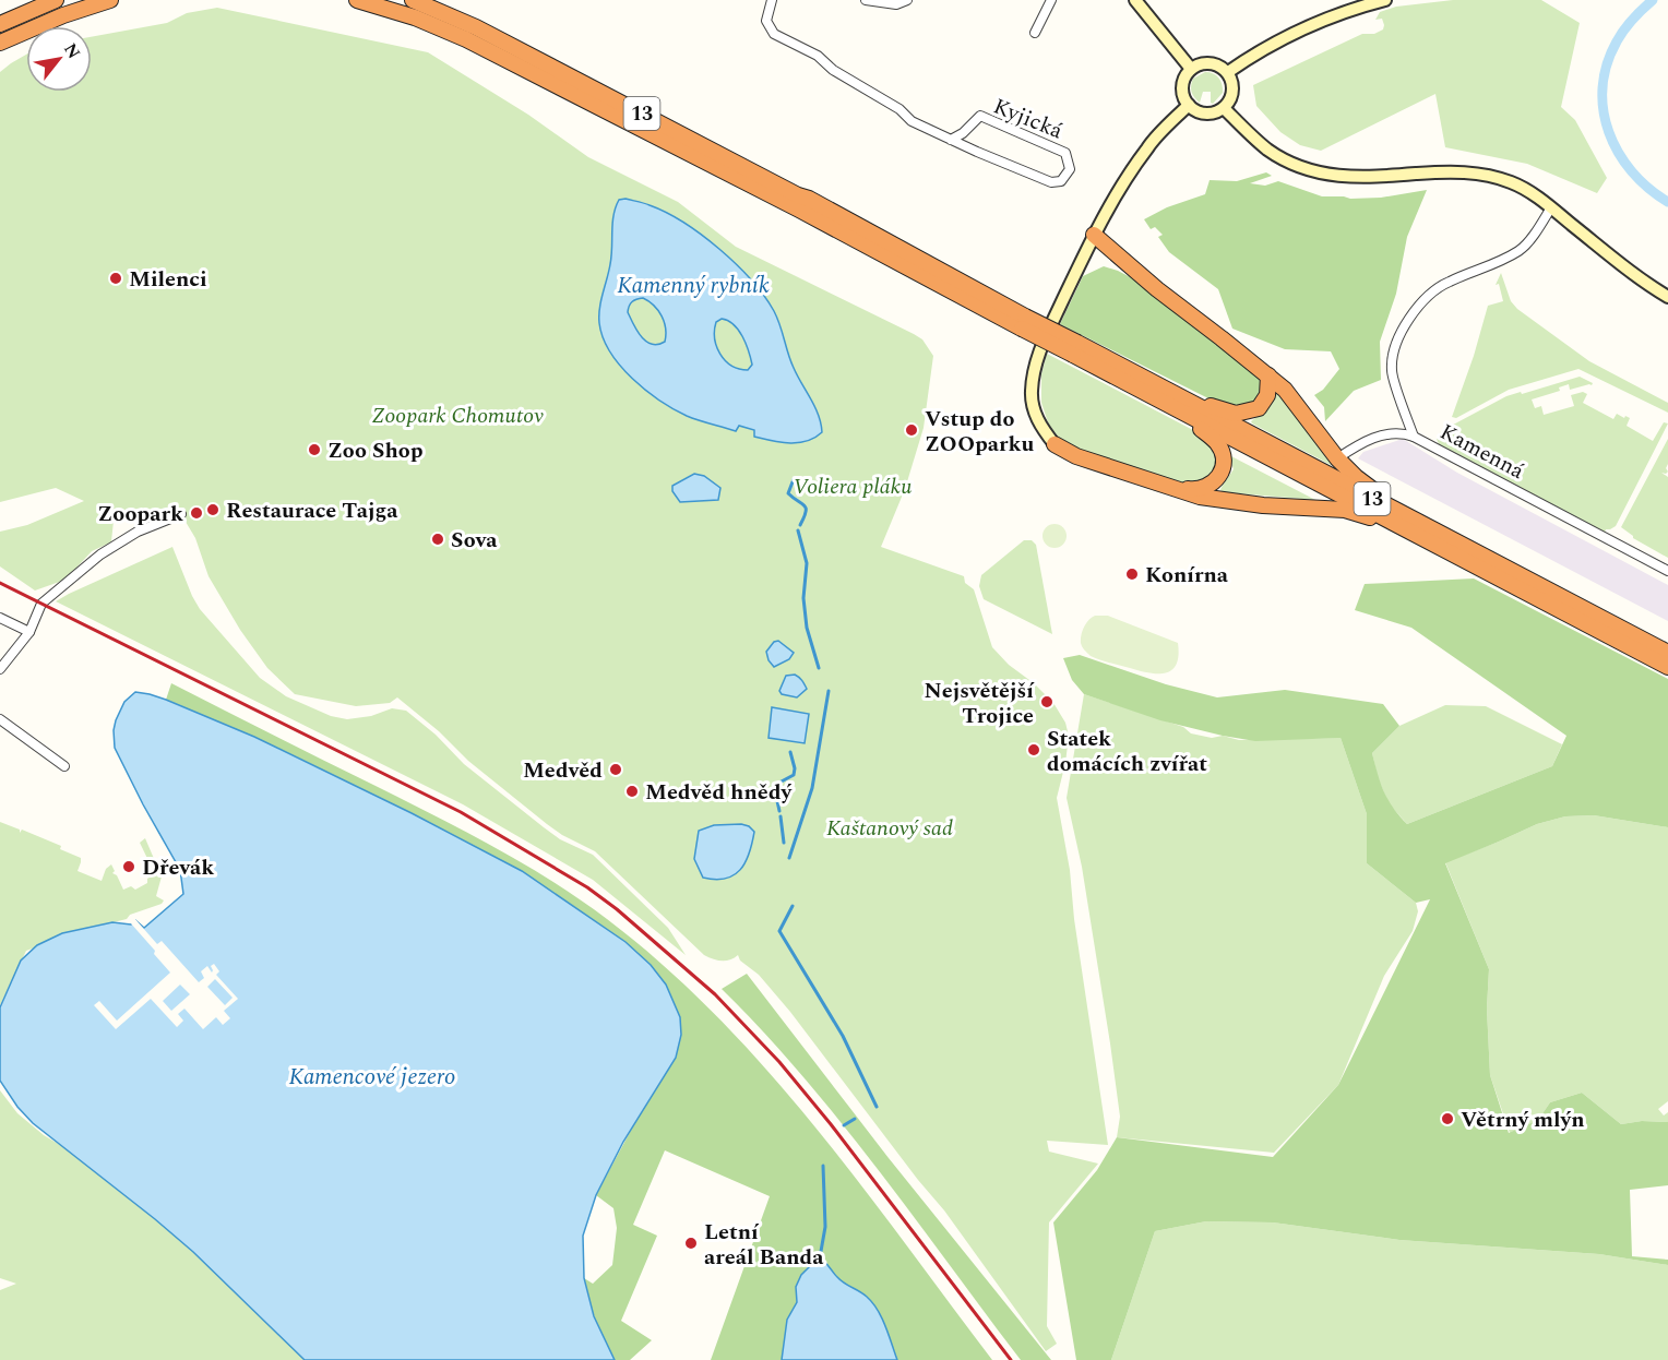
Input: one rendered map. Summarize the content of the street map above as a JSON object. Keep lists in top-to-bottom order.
{
  "streets": {
    "highway": ["13"],
    "street": ["Kyjická", "Kamenná"]
  },
  "water": ["Kamenný rybník", "Kamencové jezero"],
  "parks": ["Zoopark Chomutov", "Voliera pláku", "Kaštanový sad"],
  "places": [
    "Milenci",
    "Vstup do ZOOparku",
    "Zoo Shop",
    "Restaurace Tajga",
    "Zoopark",
    "Sova",
    "Konírna",
    "Nejsvětější Trojice",
    "Statek domácích zvířat",
    "Medvěd",
    "Medvěd hnědý",
    "Dřevák",
    "Větrný mlýn",
    "Letní areál Banda"
  ],
  "north": "top right"
}
